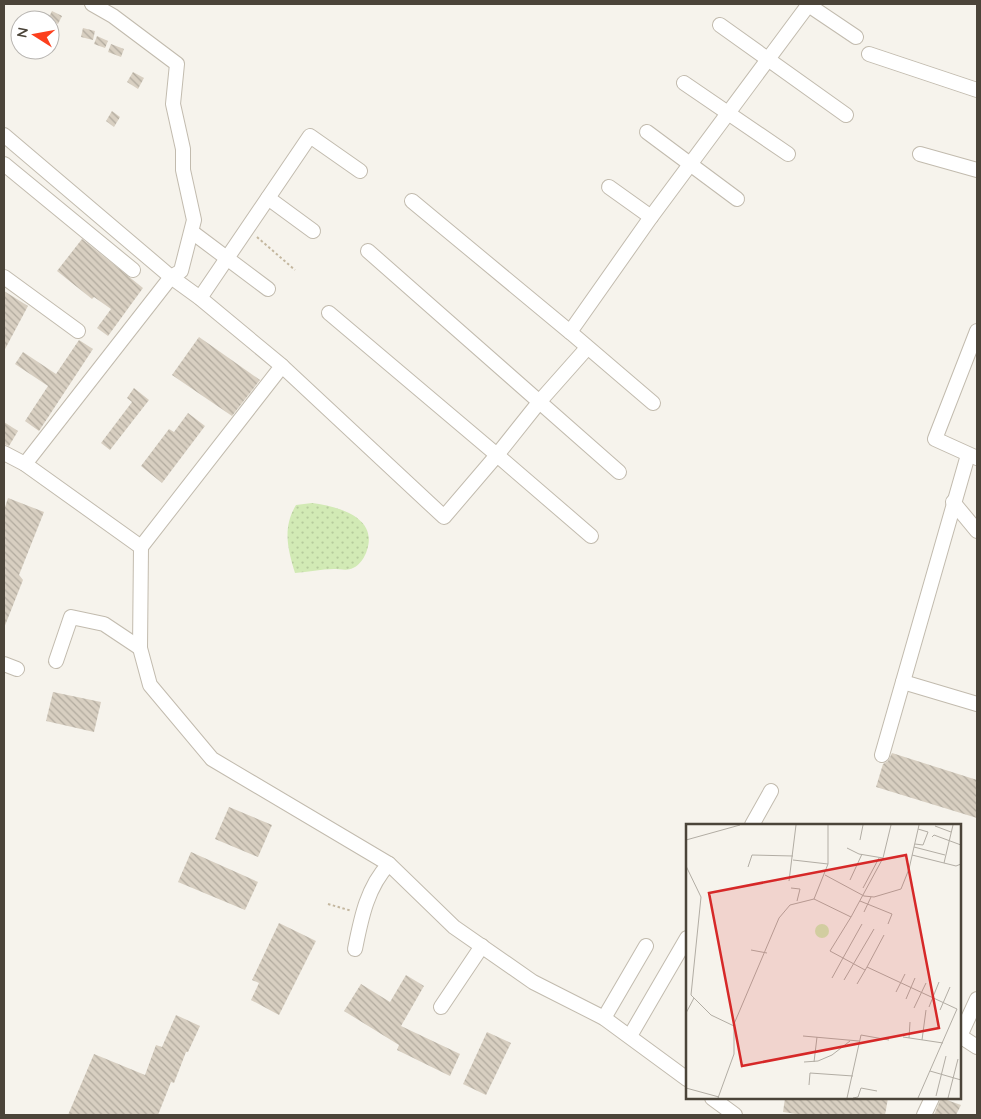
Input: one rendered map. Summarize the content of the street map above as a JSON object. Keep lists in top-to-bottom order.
{
  "north": "left"
}
